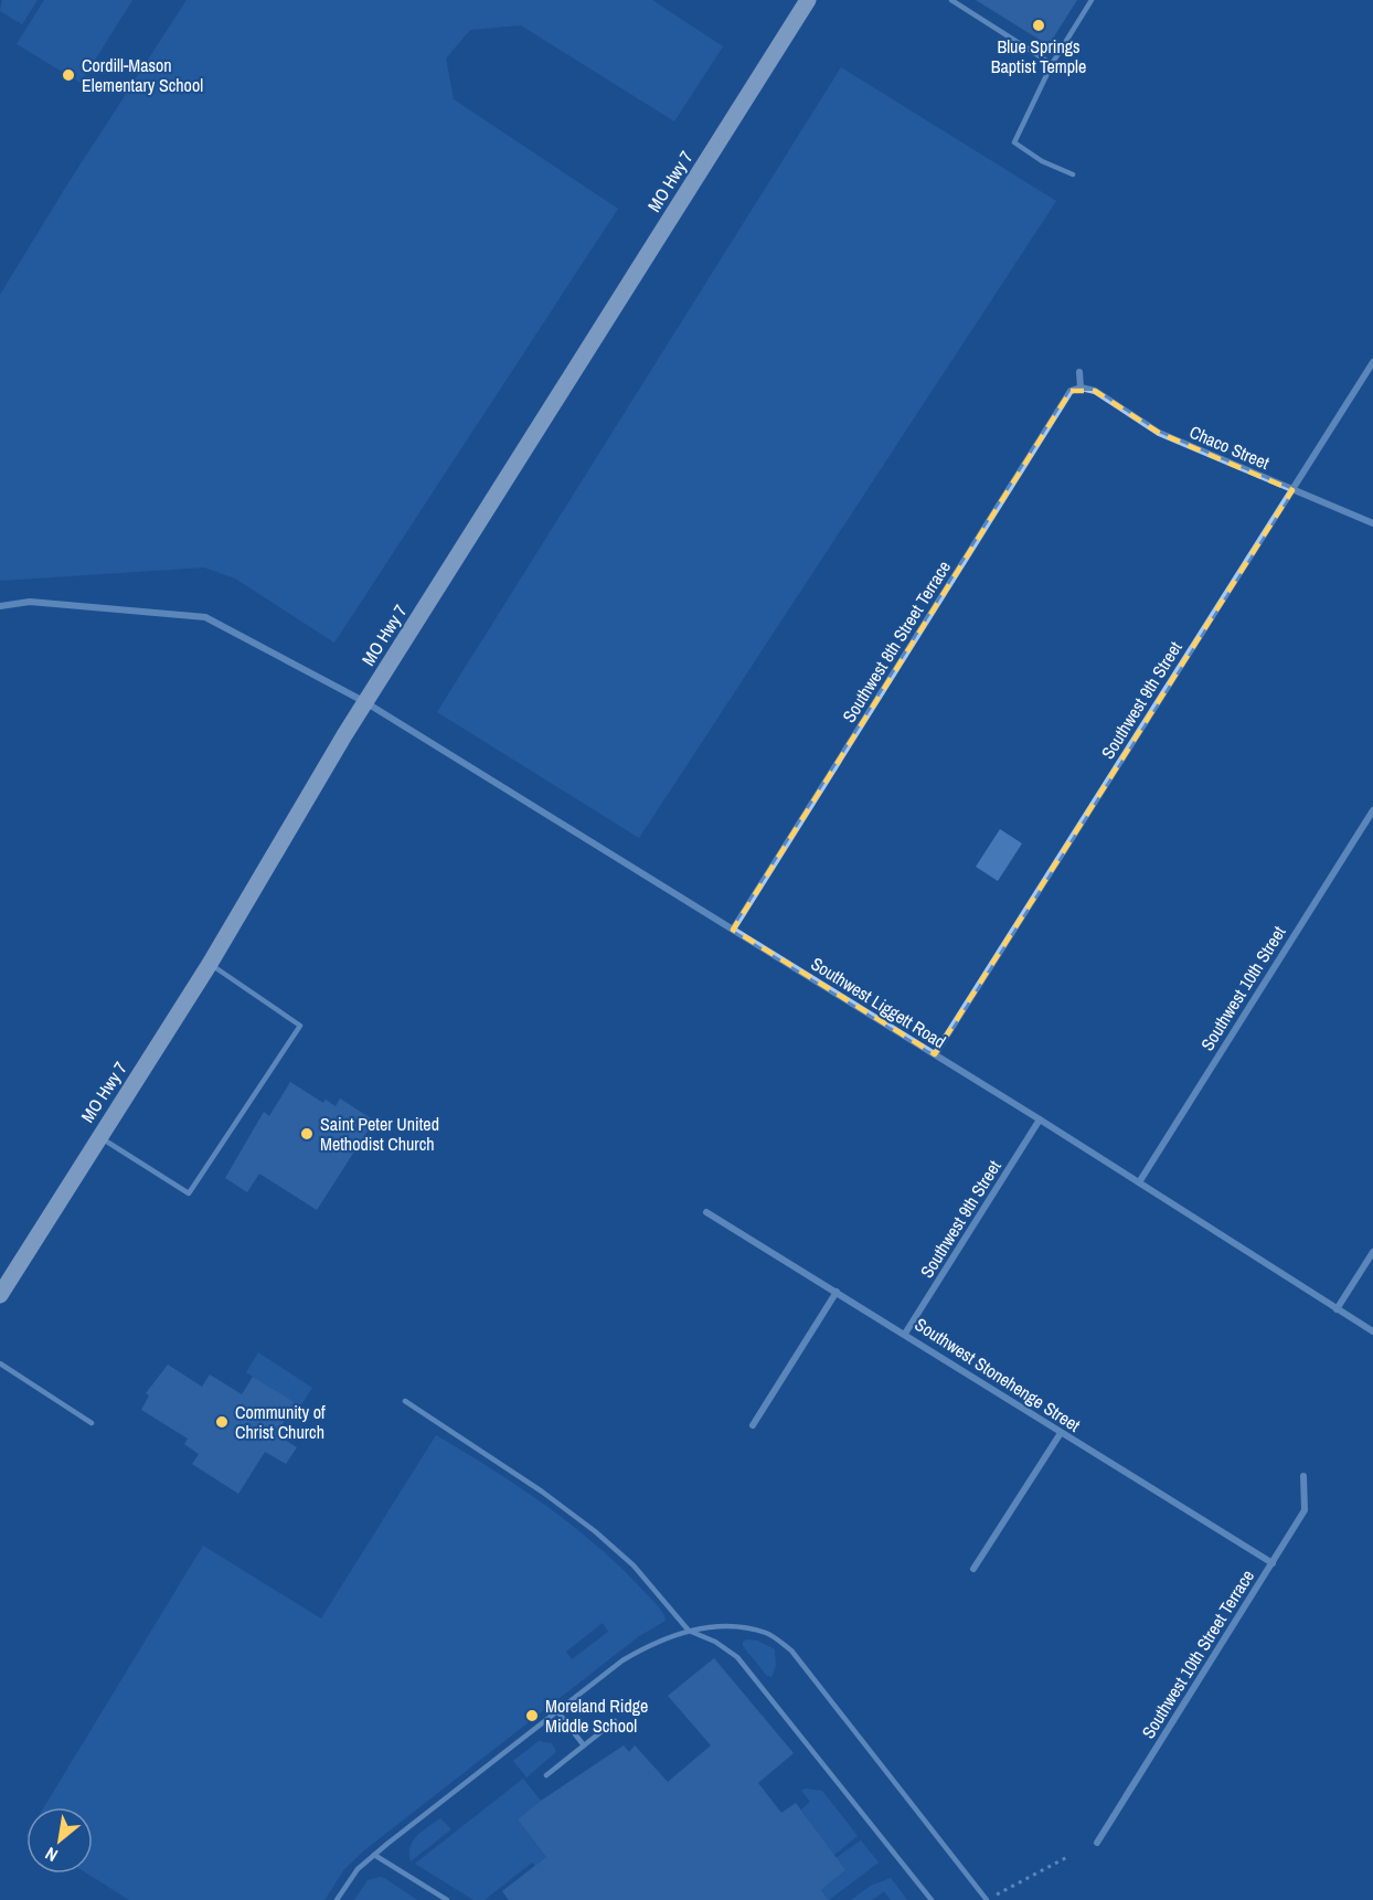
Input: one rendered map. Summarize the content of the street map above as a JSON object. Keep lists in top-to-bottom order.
{
  "streets": {
    "main road": ["MO Hwy 7"],
    "street": [
      "Chaco Street",
      "Southwest 8th Street Terrace",
      "Southwest 9th Street",
      "Southwest 10th Street",
      "Southwest Liggett Road",
      "Southwest Stonehenge Street",
      "Southwest 10th Street Terrace"
    ]
  },
  "crossings": [
    ["MO Hwy 7", "Southwest Liggett Road"],
    ["Chaco Street", "Southwest 8th Street Terrace"],
    ["Chaco Street", "Southwest 9th Street"],
    ["Southwest 8th Street Terrace", "Southwest Liggett Road"],
    ["Southwest 9th Street", "Southwest Liggett Road"],
    ["Southwest 9th Street", "Southwest Stonehenge Street"],
    ["Southwest 10th Street", "Southwest Liggett Road"],
    ["Southwest Stonehenge Street", "Southwest 10th Street Terrace"]
  ],
  "places": [
    "Blue Springs Baptist Temple",
    "Cordill-Mason Elementary School",
    "Saint Peter United Methodist Church",
    "Community of Christ Church",
    "Moreland Ridge Middle School"
  ],
  "north": "bottom left"
}
